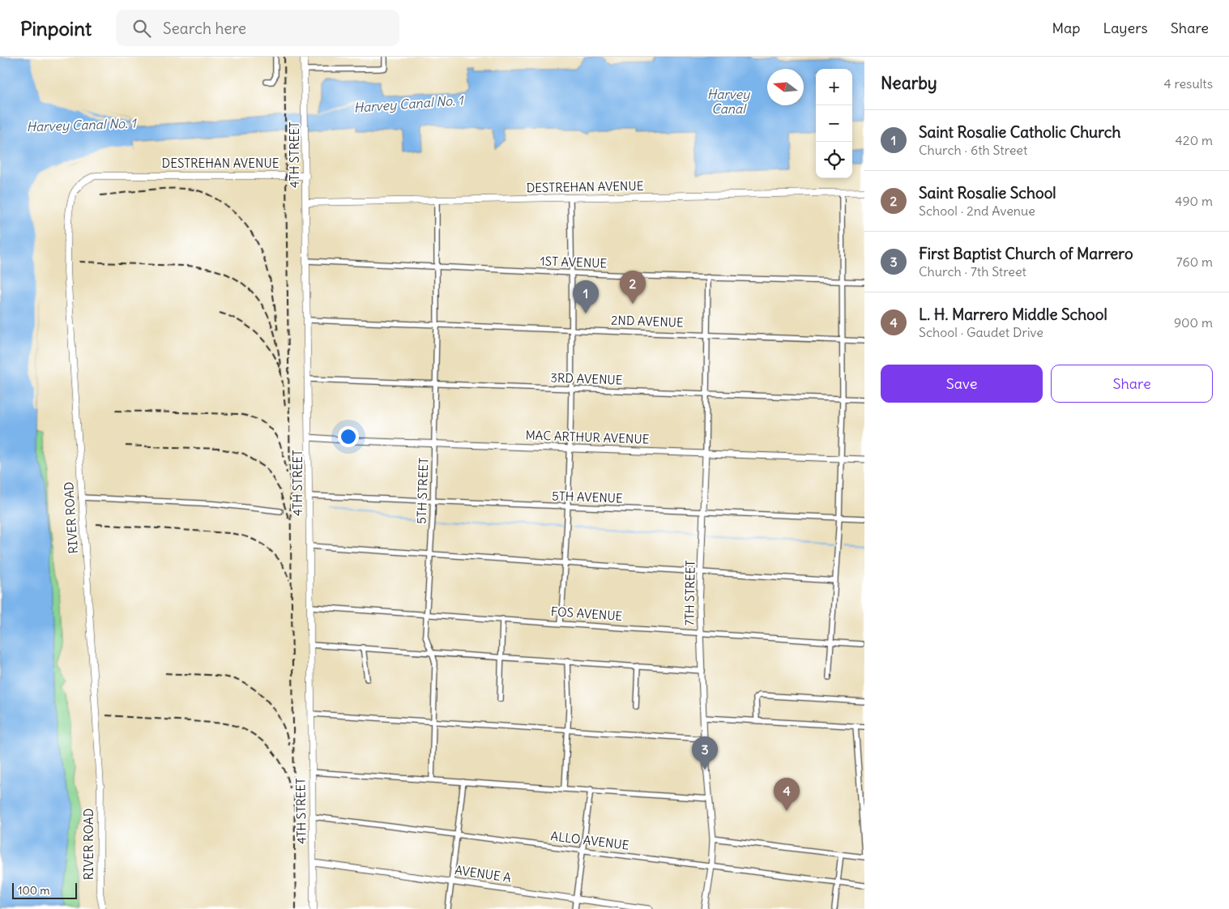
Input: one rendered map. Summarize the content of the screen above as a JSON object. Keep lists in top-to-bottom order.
{
  "streets": {
    "main road": ["4TH STREET", "DESTREHAN AVENUE", "RIVER ROAD"],
    "street": [
      "1ST AVENUE",
      "2ND AVENUE",
      "3RD AVENUE",
      "MAC ARTHUR AVENUE",
      "5TH STREET",
      "5TH AVENUE",
      "7TH STREET",
      "FOS AVENUE",
      "ALLO AVENUE",
      "AVENUE A"
    ]
  },
  "crossings": [
    ["4TH STREET", "DESTREHAN AVENUE"],
    ["4TH STREET", "1ST AVENUE"],
    ["4TH STREET", "2ND AVENUE"],
    ["4TH STREET", "3RD AVENUE"],
    ["4TH STREET", "MAC ARTHUR AVENUE"],
    ["4TH STREET", "5TH AVENUE"],
    ["4TH STREET", "FOS AVENUE"],
    ["4TH STREET", "ALLO AVENUE"],
    ["4TH STREET", "AVENUE A"],
    ["DESTREHAN AVENUE", "5TH STREET"],
    ["DESTREHAN AVENUE", "RIVER ROAD"],
    ["1ST AVENUE", "5TH STREET"],
    ["1ST AVENUE", "7TH STREET"],
    ["2ND AVENUE", "5TH STREET"],
    ["2ND AVENUE", "7TH STREET"],
    ["3RD AVENUE", "5TH STREET"],
    ["3RD AVENUE", "7TH STREET"],
    ["MAC ARTHUR AVENUE", "5TH STREET"],
    ["MAC ARTHUR AVENUE", "7TH STREET"],
    ["5TH STREET", "5TH AVENUE"],
    ["5TH STREET", "FOS AVENUE"],
    ["5TH AVENUE", "7TH STREET"],
    ["7TH STREET", "FOS AVENUE"],
    ["7TH STREET", "ALLO AVENUE"]
  ],
  "water": ["Harvey Canal", "Harvey Canal No. 1"],
  "scale_bar": "100 m",
  "north": "left",
  "page": {
    "header": "Pinpoint",
    "search": "Search here",
    "nav": ["Map", "Layers", "Share"],
    "heading": ["Nearby", "4 results"],
    "map_buttons": ["+", "−"],
    "list": [
      {
        "mark": "1",
        "name": "Saint Rosalie Catholic Church",
        "note": "Church · 6th Street",
        "value": "420 m"
      },
      {
        "mark": "2",
        "name": "Saint Rosalie School",
        "note": "School · 2nd Avenue",
        "value": "490 m"
      },
      {
        "mark": "3",
        "name": "First Baptist Church of Marrero",
        "note": "Church · 7th Street",
        "value": "760 m"
      },
      {
        "mark": "4",
        "name": "L. H. Marrero Middle School",
        "note": "School · Gaudet Drive",
        "value": "900 m"
      }
    ],
    "pins": [
      "2",
      "1",
      "3",
      "4"
    ],
    "buttons": ["Save", "Share"],
    "scale": "100 m"
  }
}
